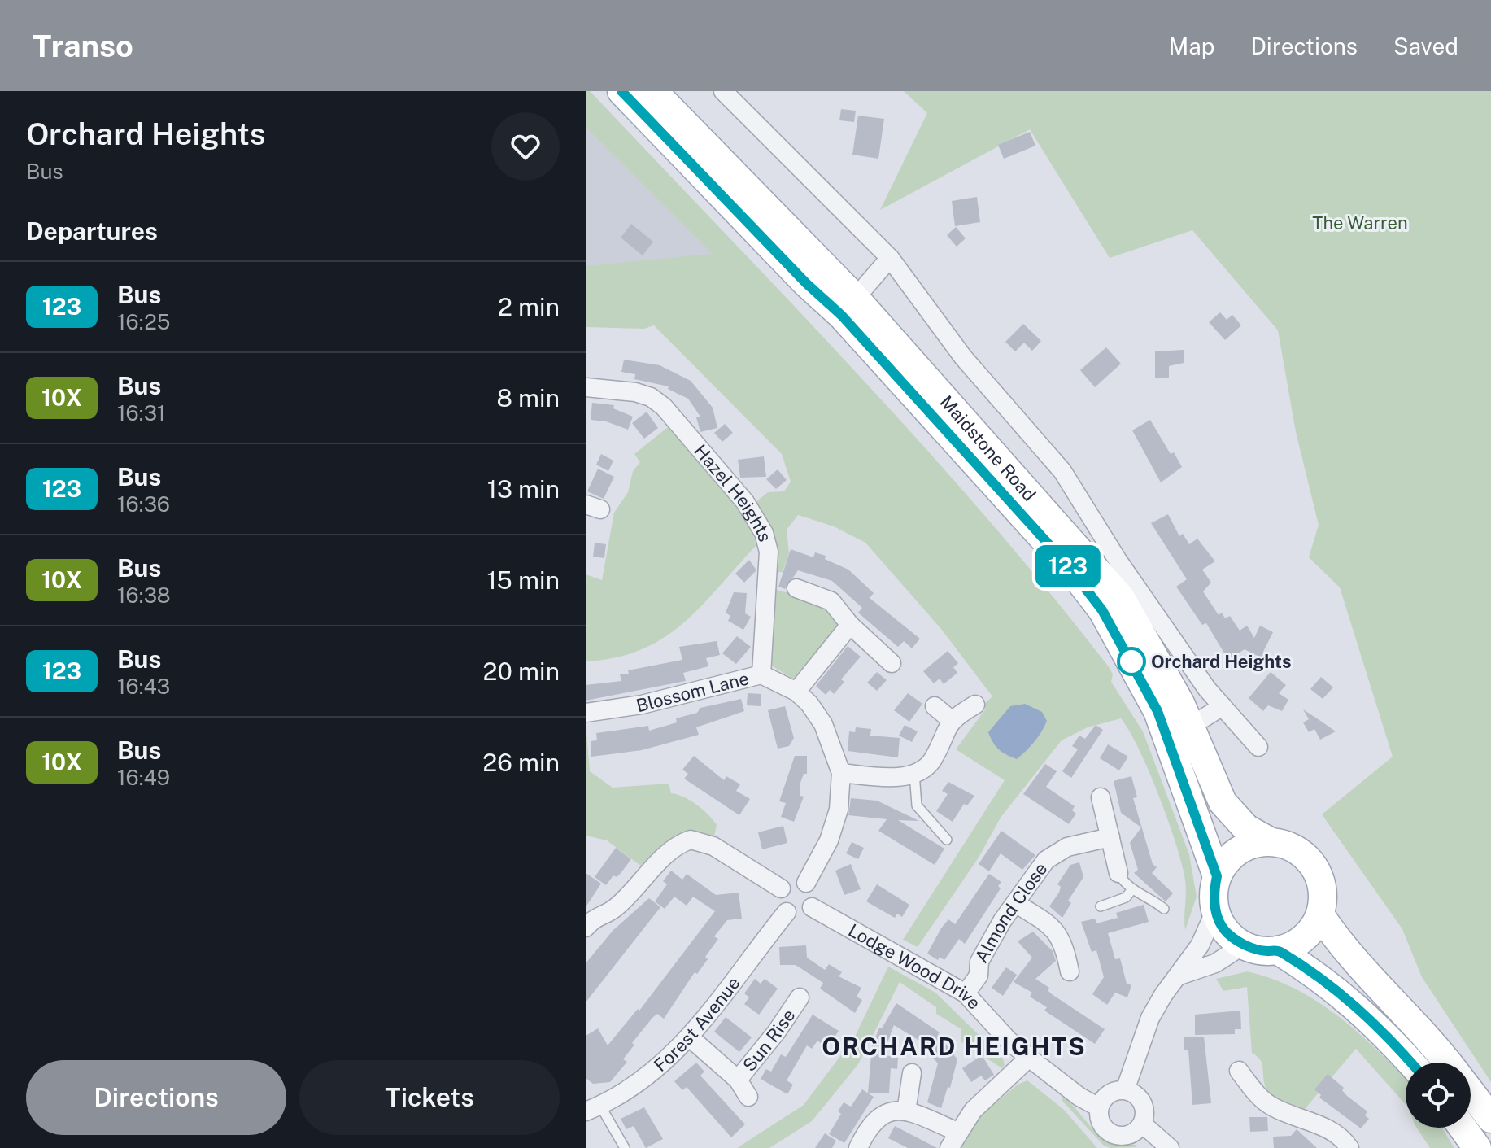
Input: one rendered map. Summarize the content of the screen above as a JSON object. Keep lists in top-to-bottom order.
{
  "streets": {
    "main road": ["Maidstone Road"],
    "street": [
      "Hazel Heights",
      "Blossom Lane",
      "Almond Close",
      "Lodge Wood Drive",
      "Forest Avenue",
      "Sun Rise"
    ]
  },
  "crossings": [
    ["Hazel Heights", "Blossom Lane"],
    ["Blossom Lane", "Lodge Wood Drive"],
    ["Blossom Lane", "Forest Avenue"],
    ["Almond Close", "Lodge Wood Drive"],
    ["Lodge Wood Drive", "Forest Avenue"],
    ["Forest Avenue", "Sun Rise"]
  ],
  "districts": ["ORCHARD HEIGHTS"],
  "parks": ["The Warren"],
  "places": ["Orchard Heights"],
  "lines": ["bus line 123"],
  "page": {
    "header": "Transo",
    "nav": ["Map", "Directions", "Saved"],
    "heading": [
      ["Orchard Heights", "Bus"],
      "Departures"
    ],
    "on_map": "123",
    "list": [
      {
        "mark": "123",
        "name": "Bus",
        "note": "16:25",
        "value": "2 min"
      },
      {
        "mark": "10X",
        "name": "Bus",
        "note": "16:31",
        "value": "8 min"
      },
      {
        "mark": "123",
        "name": "Bus",
        "note": "16:36",
        "value": "13 min"
      },
      {
        "mark": "10X",
        "name": "Bus",
        "note": "16:38",
        "value": "15 min"
      },
      {
        "mark": "123",
        "name": "Bus",
        "note": "16:43",
        "value": "20 min"
      },
      {
        "mark": "10X",
        "name": "Bus",
        "note": "16:49",
        "value": "26 min"
      }
    ],
    "buttons": ["Directions", "Tickets"]
  }
}
